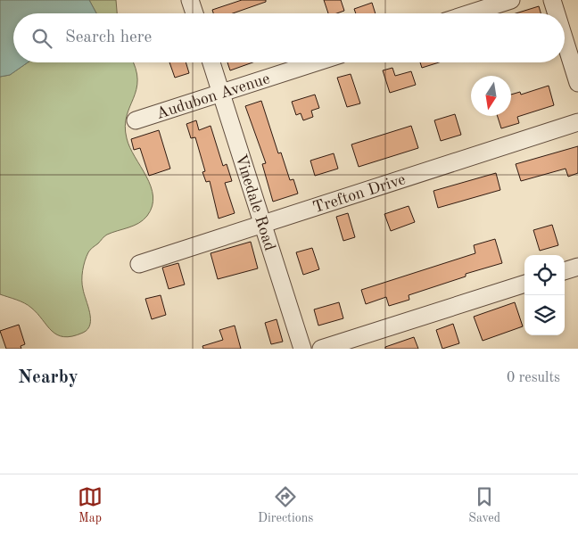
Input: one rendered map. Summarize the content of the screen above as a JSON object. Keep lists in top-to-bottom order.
{
  "streets": {
    "street": ["Audubon Avenue", "Trefton Drive", "Vinedale Road"]
  },
  "crossings": [
    ["Audubon Avenue", "Vinedale Road"],
    ["Trefton Drive", "Vinedale Road"]
  ],
  "north": "bottom",
  "page": {
    "search": "Search here",
    "heading": ["Nearby", "0 results"],
    "nav": ["Map", "Directions", "Saved"]
  }
}
